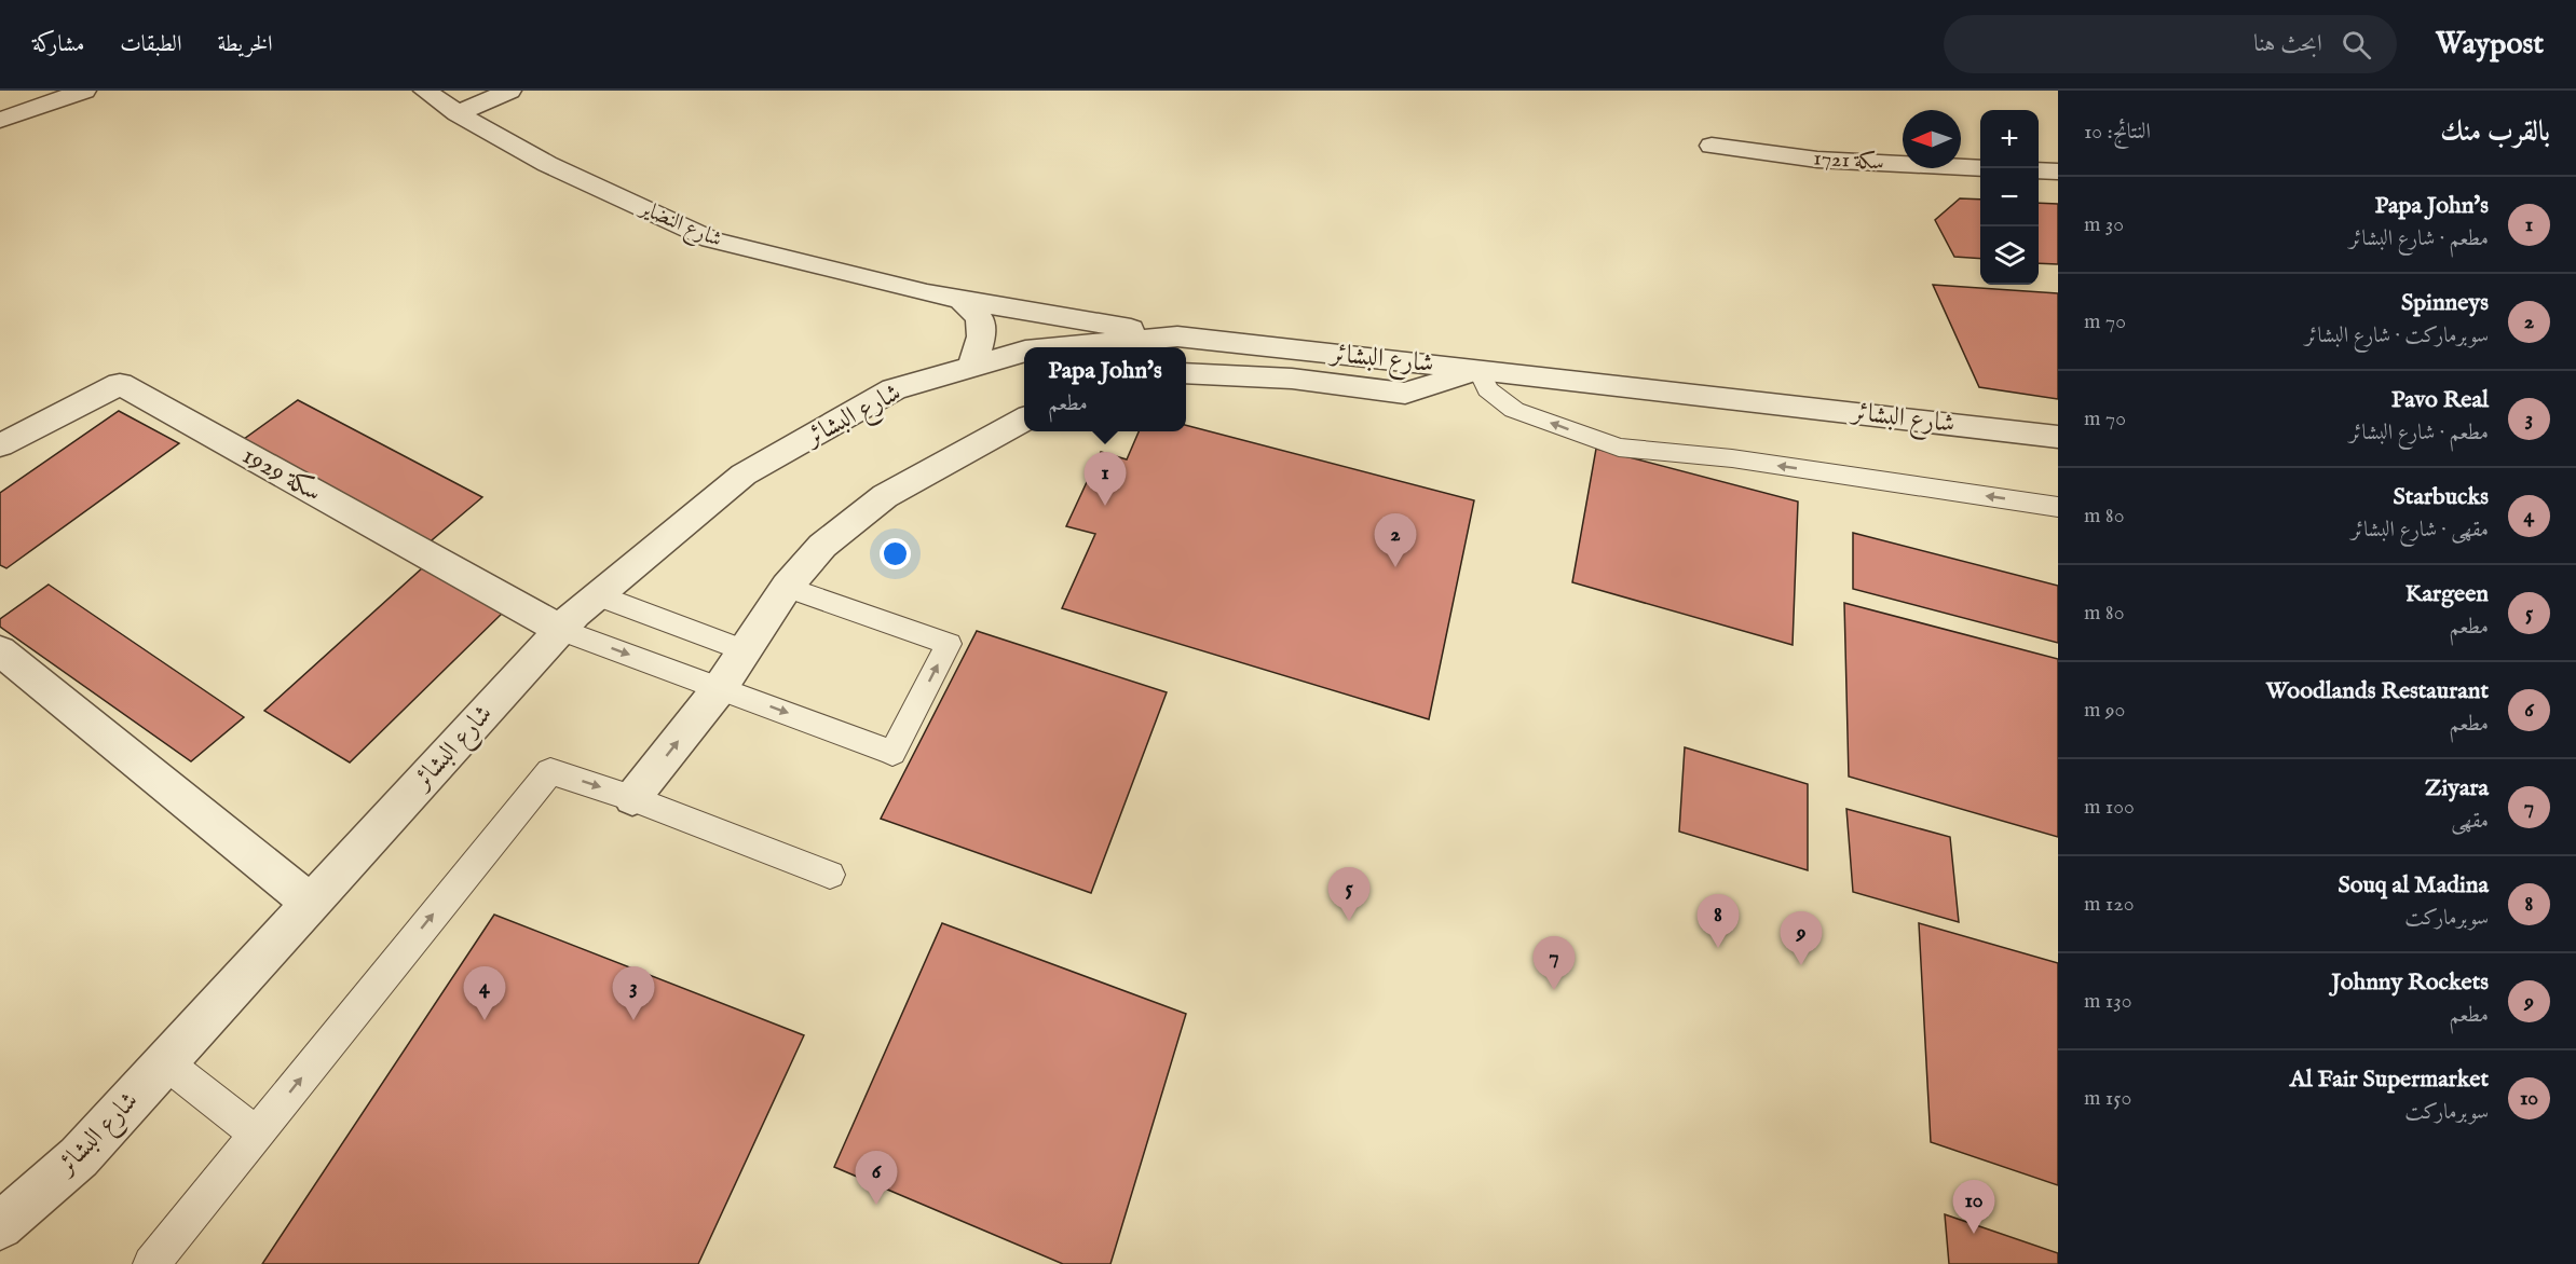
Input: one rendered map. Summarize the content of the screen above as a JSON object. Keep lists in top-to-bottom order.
{
  "streets": {
    "street": [
      "سكة 1721",
      "شارع النضاير",
      "شارع البشائر",
      "سكة 1929"
    ]
  },
  "crossings": [
    ["شارع النضاير", "شارع البشائر"],
    ["شارع البشائر", "سكة 1929"]
  ],
  "north": "left",
  "page": {
    "header": "Waypost",
    "search": "ابحث هنا",
    "nav": ["الخريطة", "الطبقات", "مشاركة"],
    "heading": ["بالقرب منك", "النتائج: 10"],
    "map_buttons": ["+", "−"],
    "list": [
      {
        "mark": "1",
        "name": "Papa John's",
        "note": "مطعم · شارع البشائر",
        "value": "30 m"
      },
      {
        "mark": "2",
        "name": "Spinneys",
        "note": "سوبرماركت · شارع البشائر",
        "value": "70 m"
      },
      {
        "mark": "3",
        "name": "Pavo Real",
        "note": "مطعم · شارع البشائر",
        "value": "70 m"
      },
      {
        "mark": "4",
        "name": "Starbucks",
        "note": "مقهى · شارع البشائر",
        "value": "80 m"
      },
      {
        "mark": "5",
        "name": "Kargeen",
        "note": "مطعم",
        "value": "80 m"
      },
      {
        "mark": "6",
        "name": "Woodlands Restaurant",
        "note": "مطعم",
        "value": "90 m"
      },
      {
        "mark": "7",
        "name": "Ziyara",
        "note": "مقهى",
        "value": "100 m"
      },
      {
        "mark": "8",
        "name": "Souq al Madina",
        "note": "سوبرماركت",
        "value": "120 m"
      },
      {
        "mark": "9",
        "name": "Johnny Rockets",
        "note": "مطعم",
        "value": "130 m"
      },
      {
        "mark": "10",
        "name": "Al Fair Supermarket",
        "note": "سوبرماركت",
        "value": "150 m"
      }
    ],
    "popup": ["Papa John's", "مطعم"],
    "pins": [
      "1",
      "2",
      "5",
      "8",
      "9",
      "7",
      "3",
      "4",
      "6",
      "10"
    ]
  }
}
